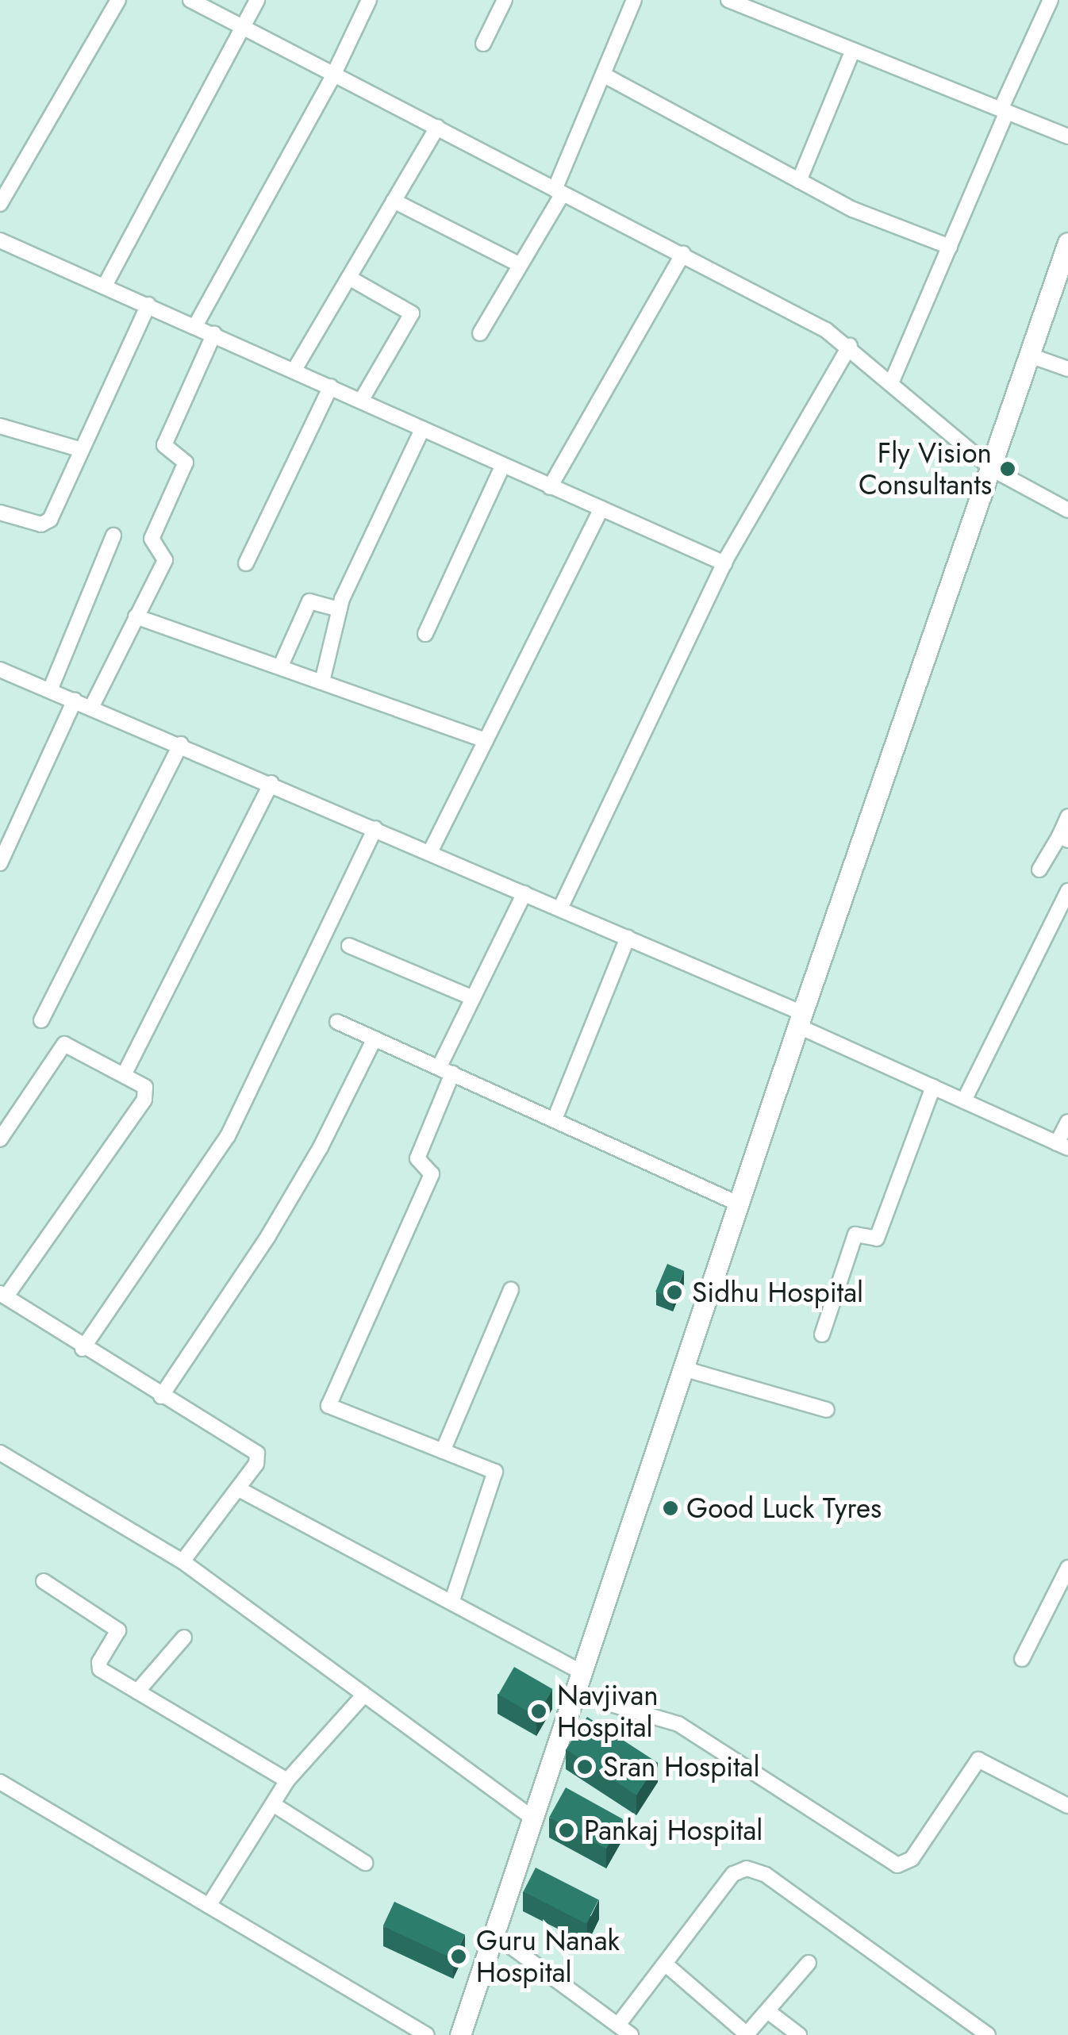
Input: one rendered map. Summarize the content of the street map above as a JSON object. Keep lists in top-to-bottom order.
{
  "places": [
    "Fly Vision Consultants",
    "Sidhu Hospital",
    "Good Luck Tyres",
    "Navjivan Hospital",
    "Sran Hospital",
    "Pankaj Hospital",
    "Guru Nanak Hospital"
  ]
}
